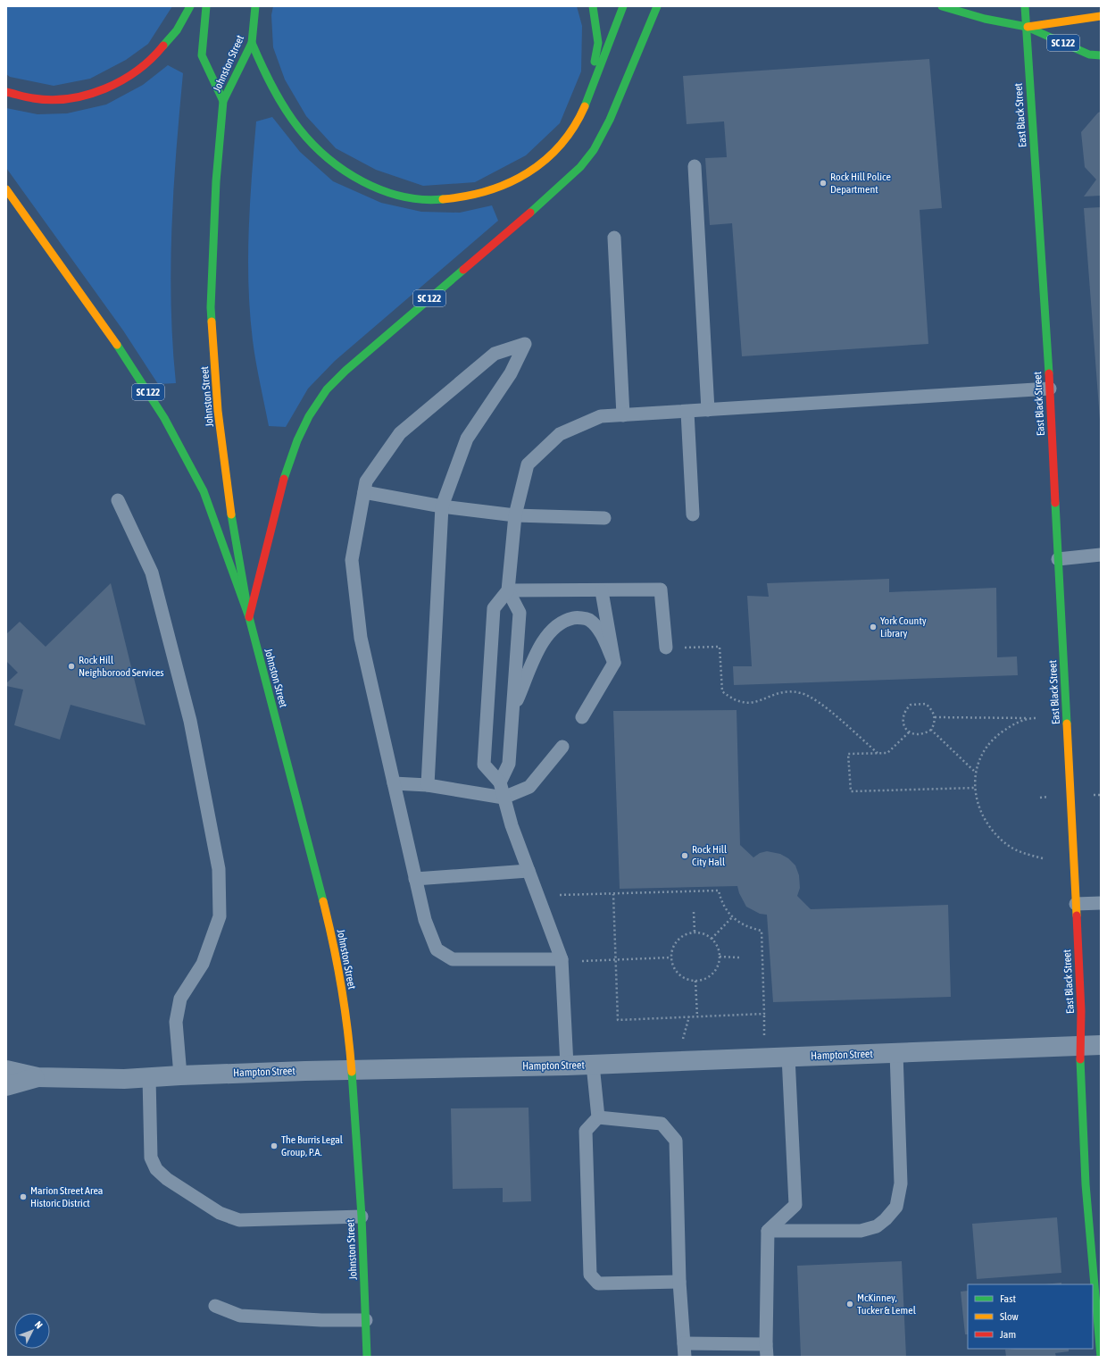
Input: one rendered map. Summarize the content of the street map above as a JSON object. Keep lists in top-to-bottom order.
{
  "streets": {
    "main road": ["SC 122", "Johnston Street", "East Black Street"],
    "street": ["Hampton Street"]
  },
  "crossings": [
    ["SC 122", "Johnston Street"],
    ["SC 122", "East Black Street"],
    ["Johnston Street", "Hampton Street"],
    ["East Black Street", "Hampton Street"]
  ],
  "places": [
    "Rock Hill Police Department",
    "York County Library",
    "Rock Hill Neighborood Services",
    "Rock Hill City Hall",
    "The Burris Legal Group, P.A.",
    "Marion Street Area Historic District",
    "McKinney, Tucker & Lemel"
  ],
  "legend": ["Fast", "Slow", "Jam"],
  "north": "top right"
}
